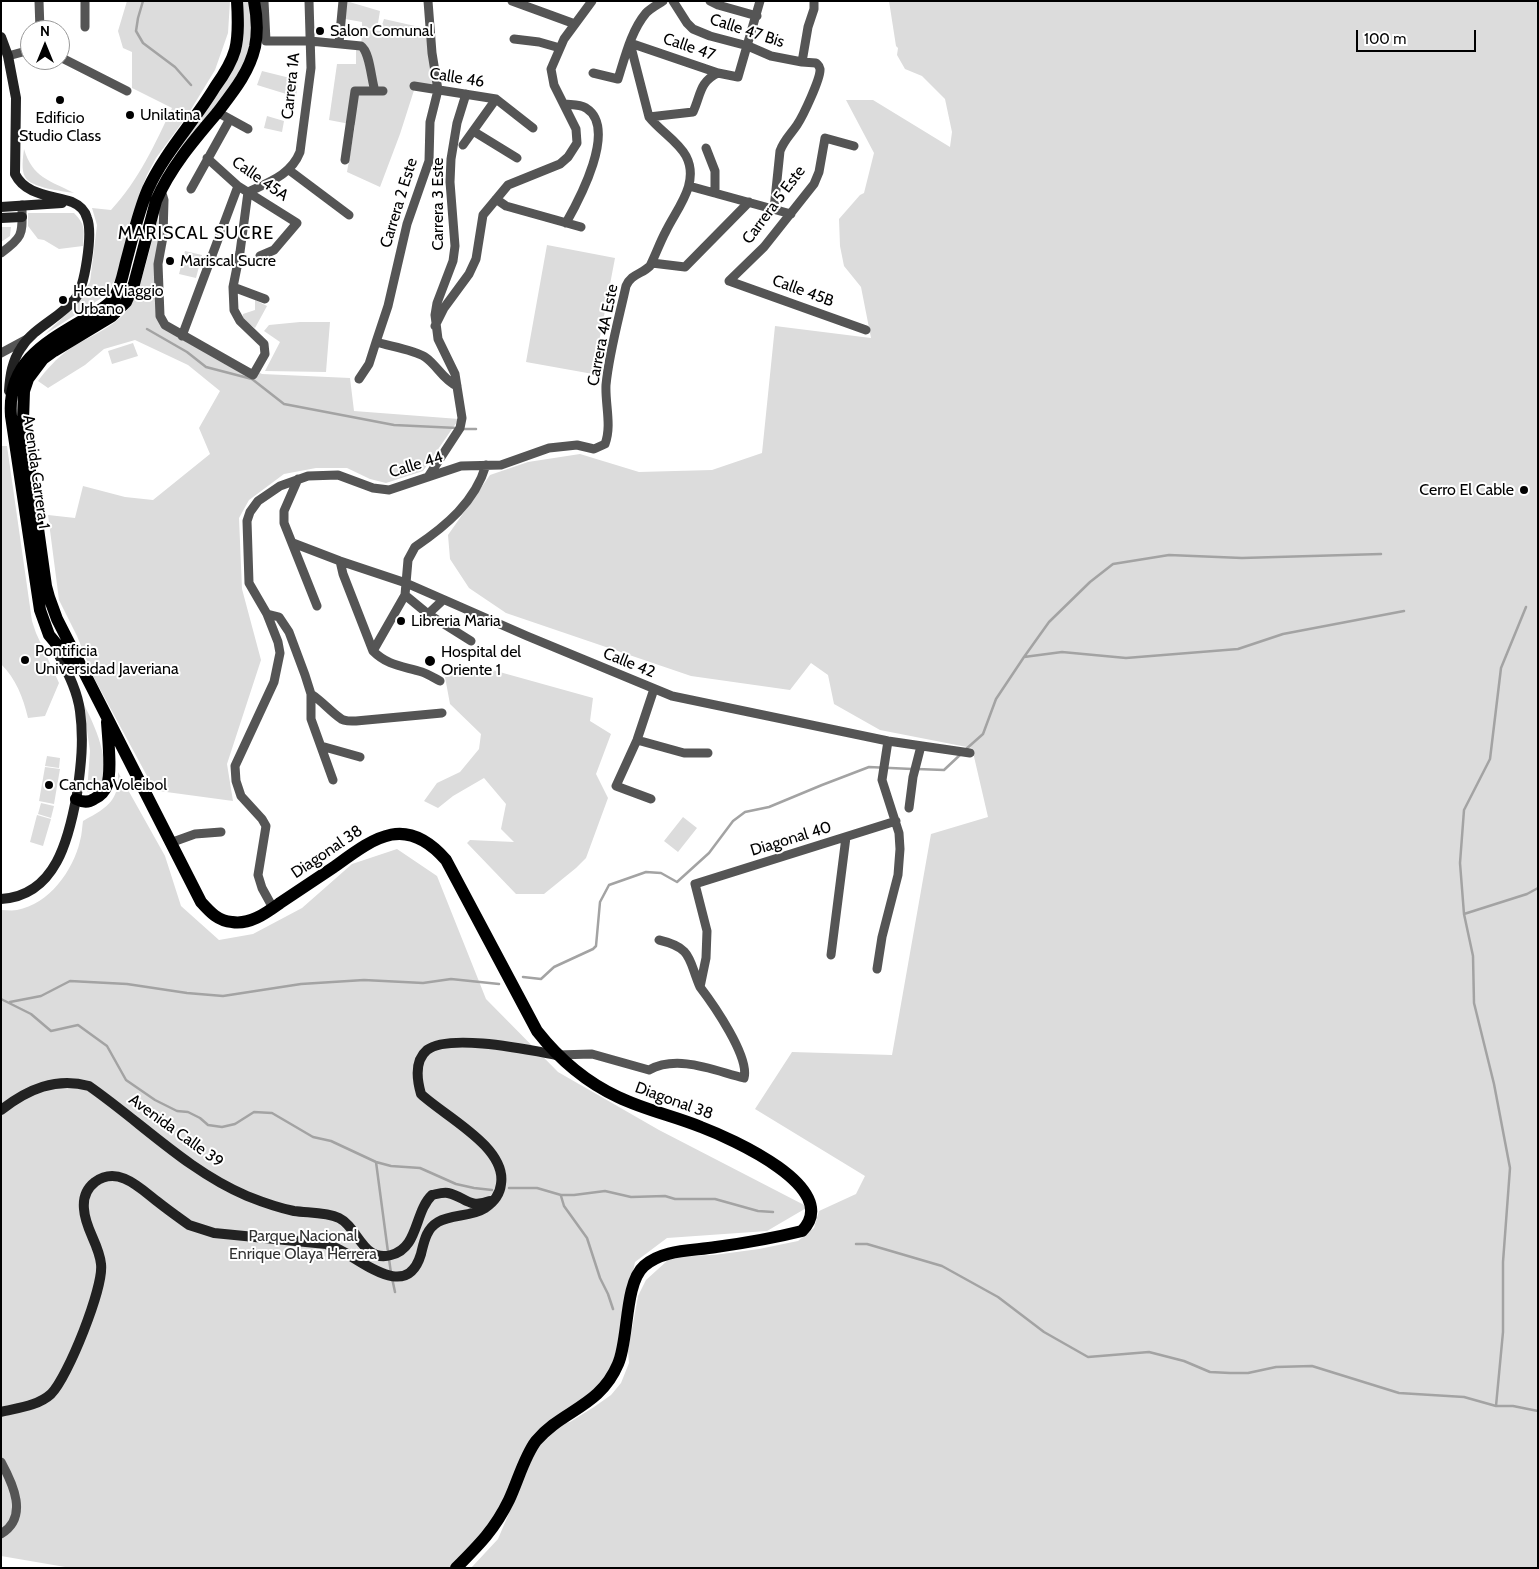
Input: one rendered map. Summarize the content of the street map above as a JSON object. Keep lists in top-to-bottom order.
{
  "streets": {
    "main road": ["Avenida Carrera 1", "Diagonal 38"],
    "street": [
      "Calle 47 Bis",
      "Calle 47",
      "Calle 46",
      "Carrera 1A",
      "Calle 45A",
      "Carrera 2 Este",
      "Carrera 3 Este",
      "Carrera 5 Este",
      "Calle 45B",
      "Carrera 4A Este",
      "Calle 44",
      "Calle 42",
      "Diagonal 40",
      "Avenida Calle 39"
    ]
  },
  "crossings": [
    ["Calle 47 Bis", "Calle 47"],
    ["Calle 47 Bis", "Carrera 5 Este"],
    ["Calle 46", "Carrera 2 Este"],
    ["Calle 46", "Carrera 3 Este"],
    ["Carrera 3 Este", "Calle 44"],
    ["Carrera 5 Este", "Calle 45B"],
    ["Carrera 4A Este", "Calle 44"],
    ["Calle 44", "Avenida Carrera 1"],
    ["Calle 44", "Diagonal 38"],
    ["Avenida Carrera 1", "Diagonal 38"]
  ],
  "districts": ["MARISCAL SUCRE"],
  "parks": ["Parque Nacional Enrique Olaya Herrera"],
  "places": [
    "Salon Comunal",
    "Edificio Studio Class",
    "Unilatina",
    "Mariscal Sucre",
    "Hotel Viaggio Urbano",
    "Cerro El Cable",
    "Libreria Maria",
    "Pontificia Universidad Javeriana",
    "Hospital del Oriente 1",
    "Cancha Voleibol"
  ],
  "scale_bar": "100 m",
  "north": "top"
}
